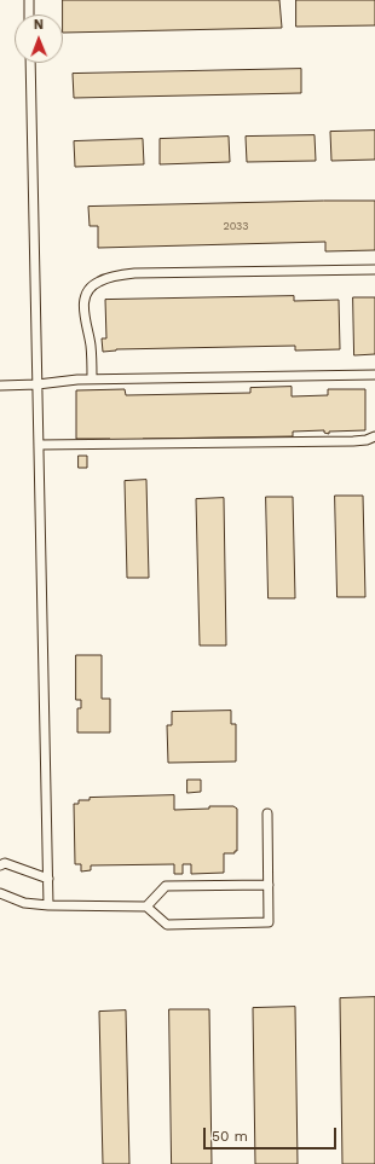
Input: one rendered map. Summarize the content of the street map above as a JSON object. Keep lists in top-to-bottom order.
{
  "house_numbers": ["2033"],
  "scale_bar": "50 m",
  "north": "top"
}
